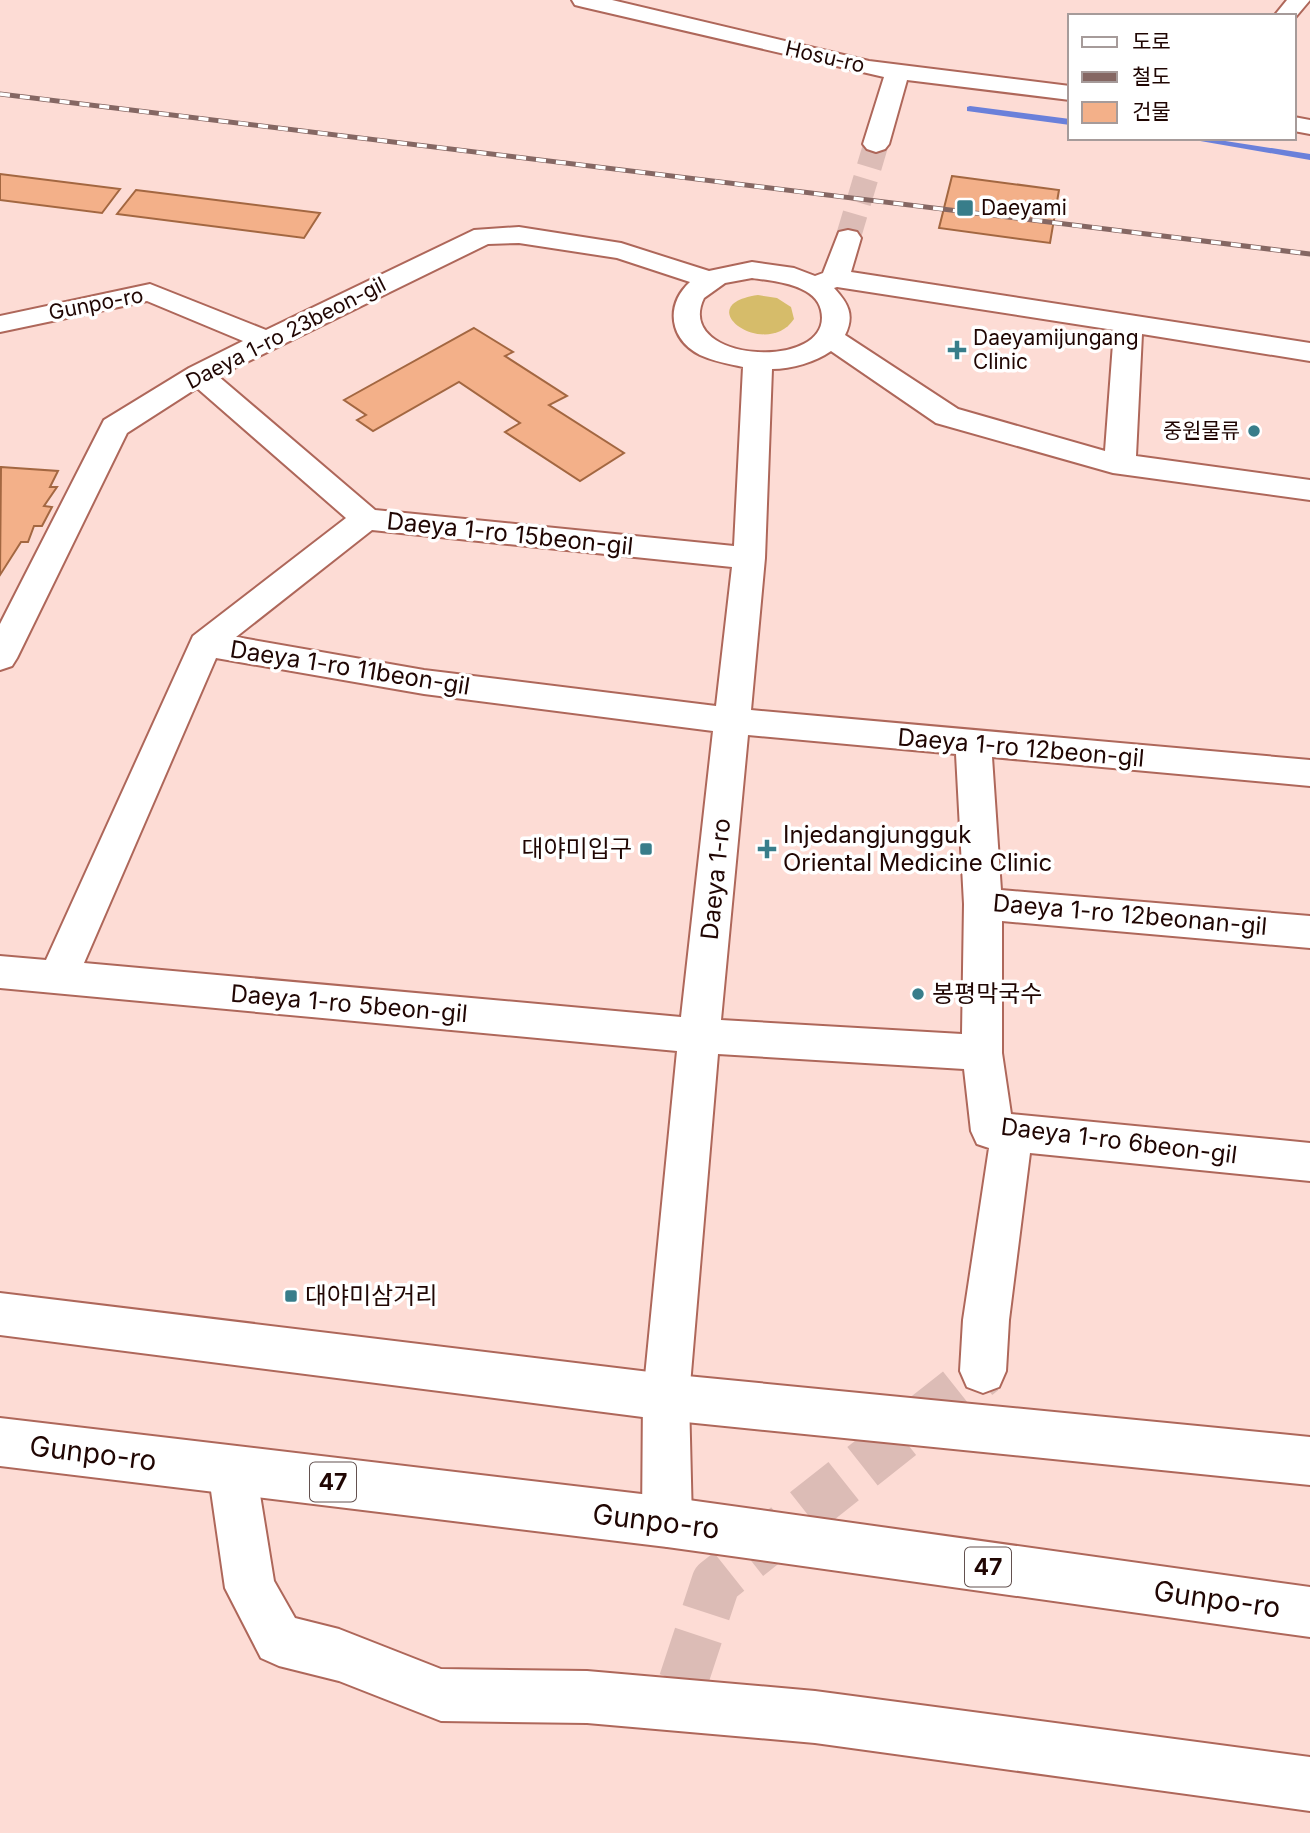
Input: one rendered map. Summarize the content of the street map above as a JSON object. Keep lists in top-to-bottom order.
{
  "streets": {
    "street": [
      "Hosu-ro",
      "Gunpo-ro",
      "Daeya 1-ro 23beon-gil",
      "Daeya 1-ro 15beon-gil",
      "Daeya 1-ro 11beon-gil",
      "Daeya 1-ro 12beon-gil",
      "Daeya 1-ro",
      "Daeya 1-ro 12beonan-gil",
      "Daeya 1-ro 5beon-gil",
      "Daeya 1-ro 6beon-gil",
      "47"
    ]
  },
  "crossings": [
    ["Gunpo-ro", "Daeya 1-ro 23beon-gil"],
    ["Gunpo-ro", "Daeya 1-ro"],
    ["Daeya 1-ro 23beon-gil", "Daeya 1-ro 15beon-gil"],
    ["Daeya 1-ro 23beon-gil", "Daeya 1-ro"],
    ["Daeya 1-ro 15beon-gil", "Daeya 1-ro"],
    ["Daeya 1-ro 11beon-gil", "Daeya 1-ro 12beon-gil"],
    ["Daeya 1-ro 11beon-gil", "Daeya 1-ro"],
    ["Daeya 1-ro 11beon-gil", "Daeya 1-ro 5beon-gil"],
    ["Daeya 1-ro 12beon-gil", "Daeya 1-ro"],
    ["Daeya 1-ro 12beon-gil", "Daeya 1-ro 12beonan-gil"],
    ["Daeya 1-ro", "Daeya 1-ro 5beon-gil"]
  ],
  "places": {
    "transit": ["Daeyami", "대야미입구", "대야미삼거리"],
    "health": ["Daeyamijungang Clinic", "Injedangjungguk Oriental Medicine Clinic"],
    "other": ["중원물류", "봉평막국수"]
  },
  "legend": ["도로", "철도", "건물"]
}
